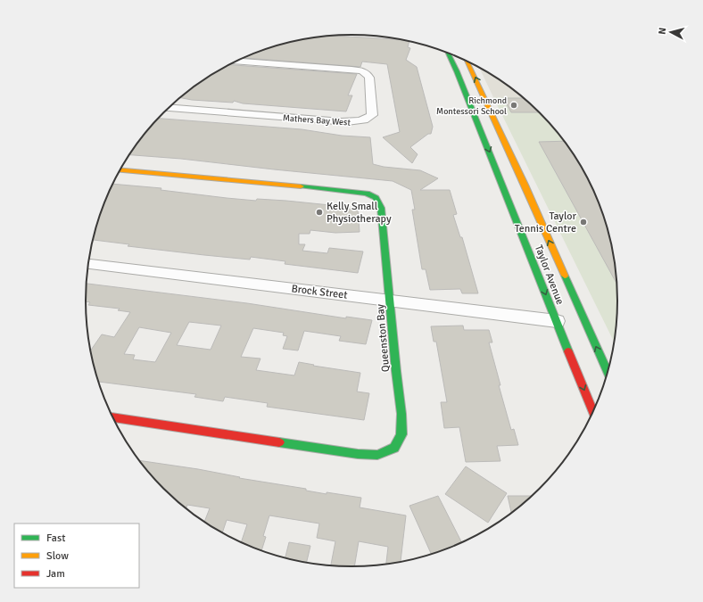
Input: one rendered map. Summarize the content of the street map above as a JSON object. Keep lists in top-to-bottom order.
{
  "streets": {
    "main road": ["Taylor Avenue", "Queenston Bay"],
    "street": ["Mathers Bay West", "Brock Street"]
  },
  "crossings": [
    ["Taylor Avenue", "Brock Street"],
    ["Brock Street", "Queenston Bay"]
  ],
  "places": ["Richmond Montessori School", "Kelly Small Physiotherapy", "Taylor Tennis Centre"],
  "legend": ["Fast", "Slow", "Jam"],
  "north": "left"
}
